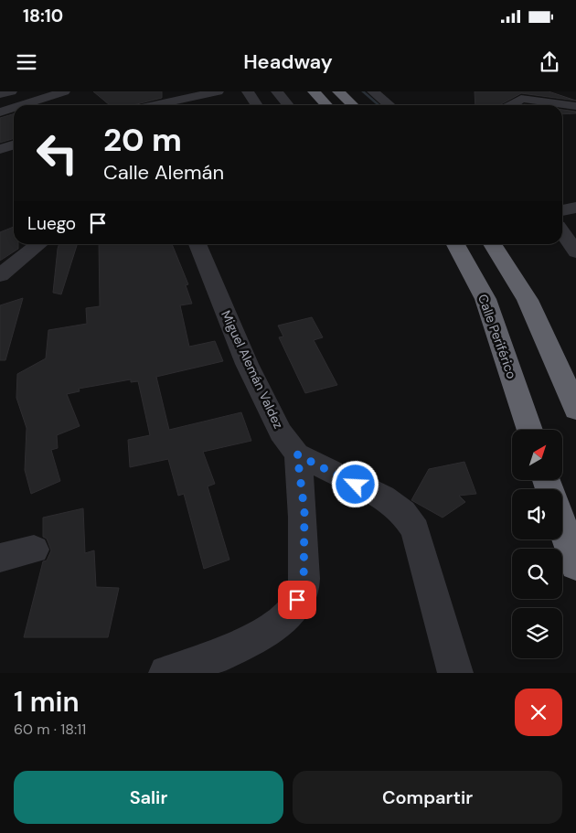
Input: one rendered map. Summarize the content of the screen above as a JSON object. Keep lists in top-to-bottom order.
{
  "streets": {
    "highway": ["Calle Periférico"],
    "street": ["Miguel Alemán Valdez"]
  },
  "north": "top right",
  "page": {
    "status": "18:10",
    "header": "Headway",
    "turn": ["20 m", "Calle Alemán"],
    "then": "Luego",
    "heading": ["1 min", "60 m · 18:11"],
    "buttons": ["Salir", "Compartir"]
  }
}
